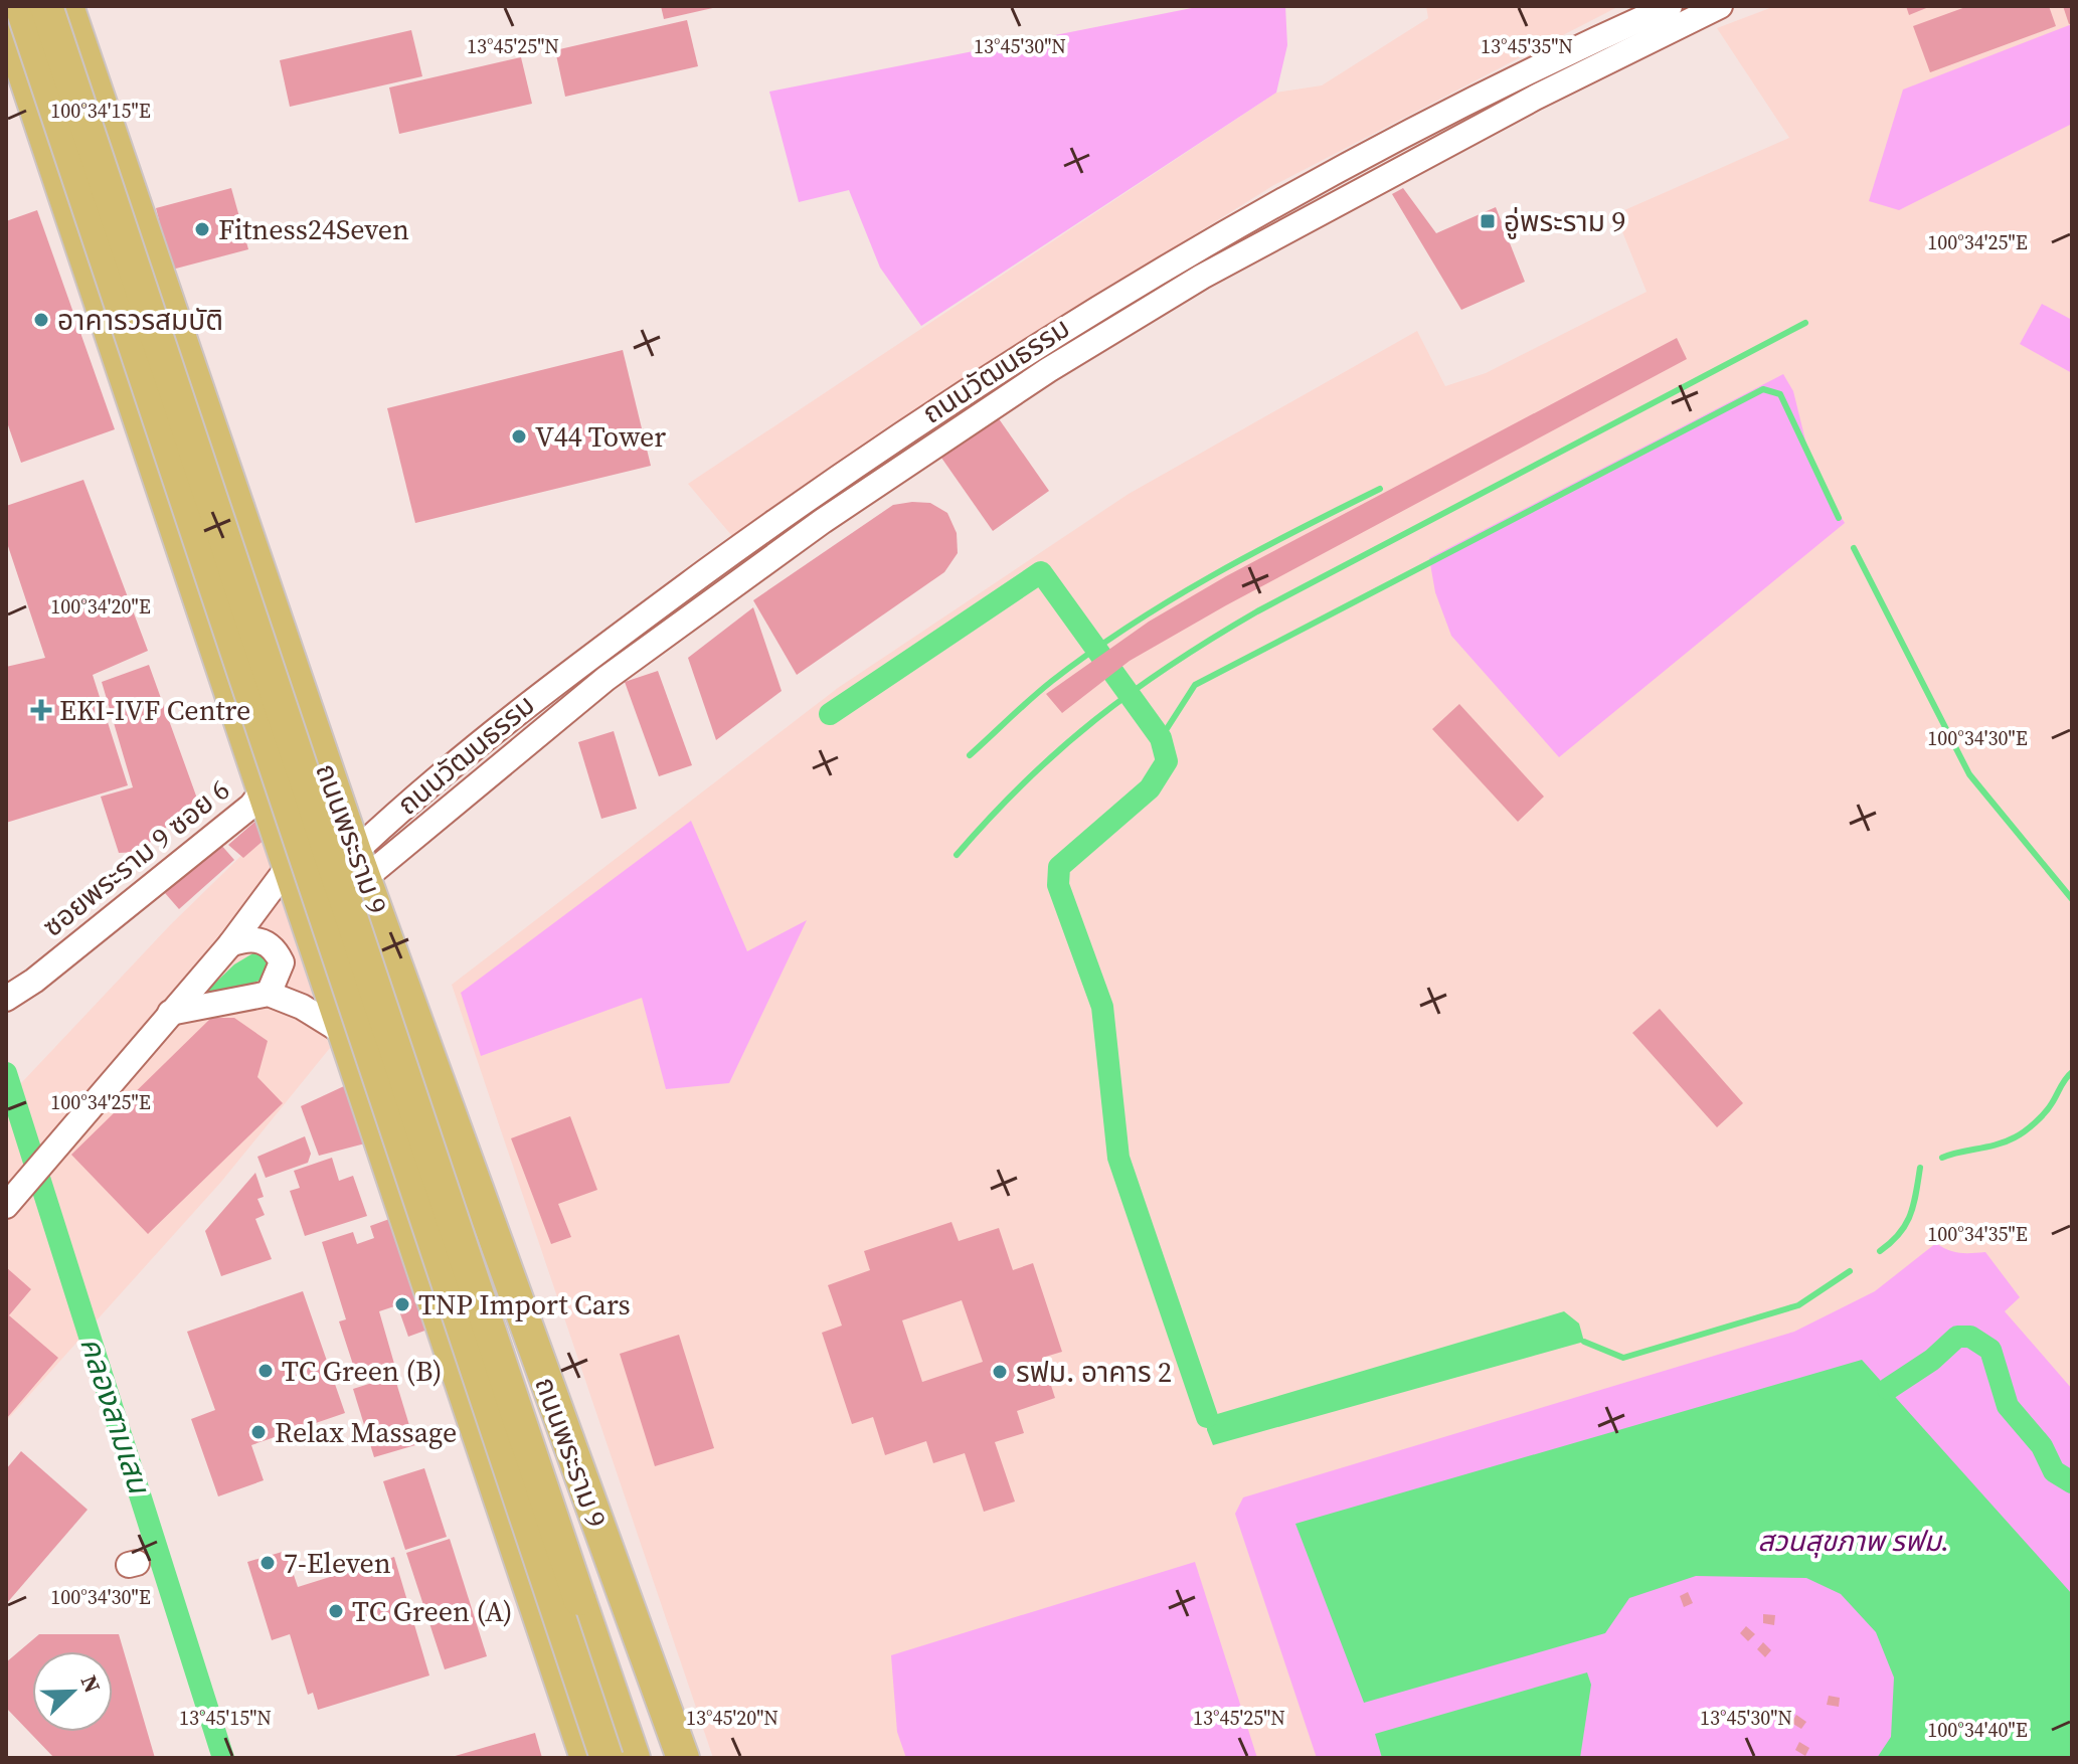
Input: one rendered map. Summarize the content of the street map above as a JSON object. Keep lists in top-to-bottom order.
{
  "streets": {
    "main road": ["ถนนพระราม 9"],
    "street": ["ถนนวัฒนธรรม", "ซอยพระราม 9 ซอย 6"]
  },
  "crossings": [
    ["ถนนวัฒนธรรม", "ถนนพระราม 9"]
  ],
  "water": ["คลองสามเสน"],
  "parks": ["สวนสุขภาพ รฟม."],
  "places": {
    "transit": ["อู่พระราม 9"],
    "other": [
      "Fitness24Seven",
      "อาคารวรสมบัติ",
      "V44 Tower",
      "TNP Import Cars",
      "TC Green (B)",
      "รฟม. อาคาร 2",
      "Relax Massage",
      "7-Eleven",
      "TC Green (A)"
    ],
    "health": ["EKI-IVF Centre"]
  },
  "north": "top right",
  "coordinates": [
    "13°45'25\"N",
    "13°45'30\"N",
    "13°45'35\"N",
    "100°34'15\"E",
    "100°34'25\"E",
    "100°34'20\"E",
    "100°34'30\"E",
    "100°34'35\"E",
    "13°45'15\"N",
    "13°45'20\"N",
    "100°34'40\"E"
  ]
}
